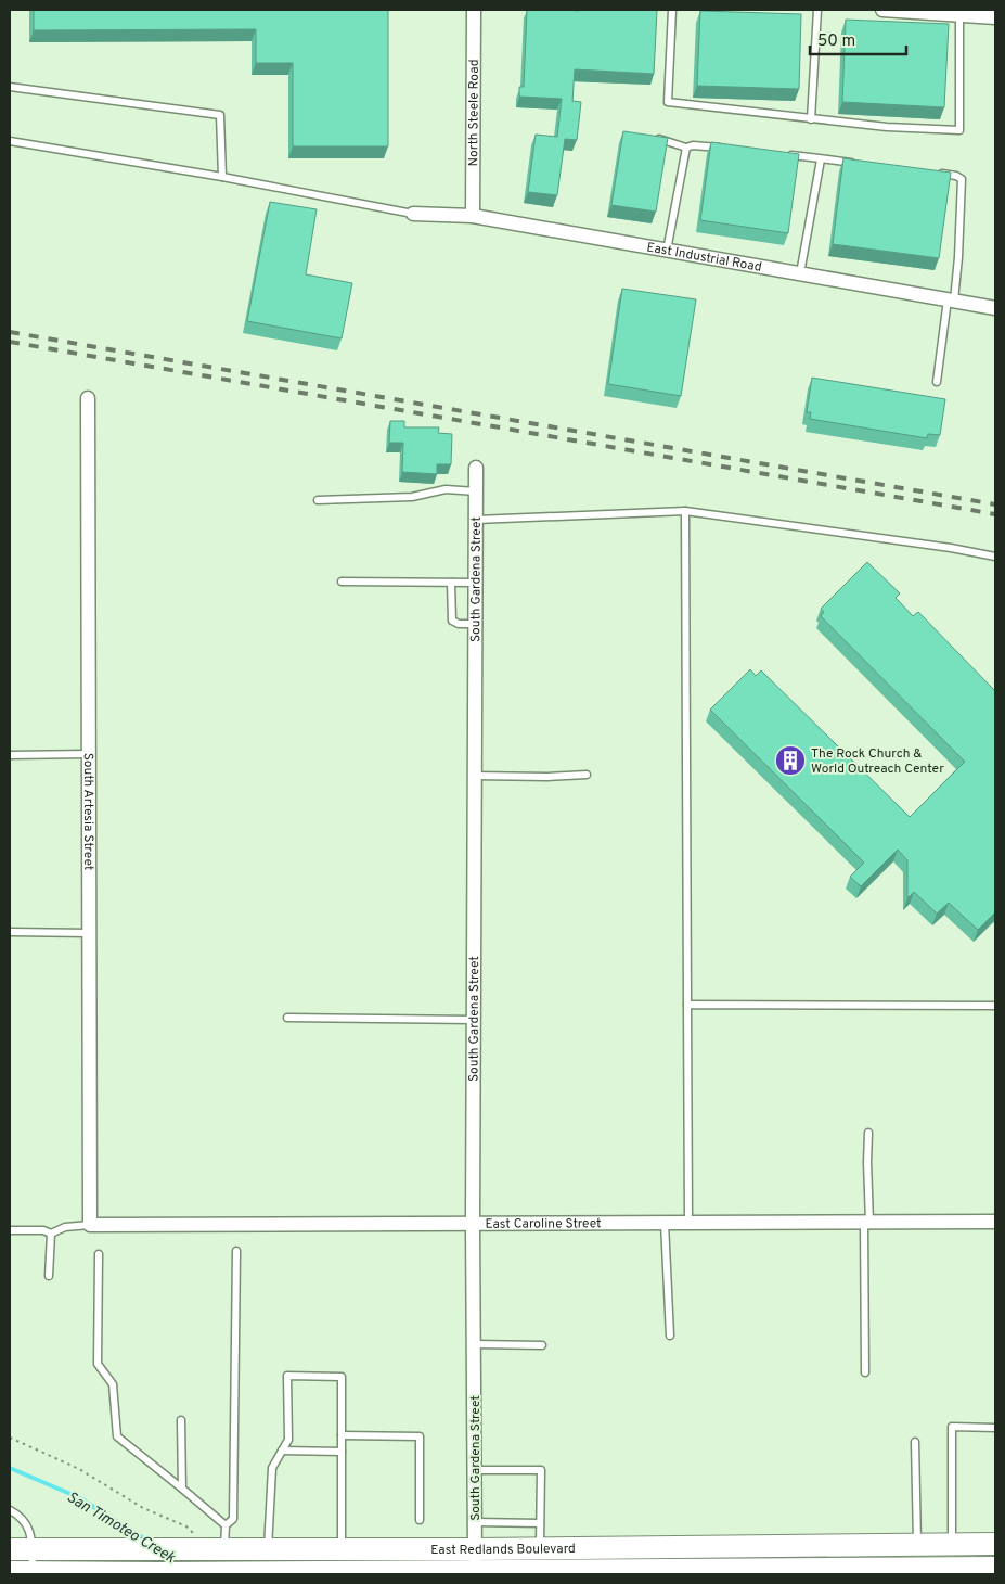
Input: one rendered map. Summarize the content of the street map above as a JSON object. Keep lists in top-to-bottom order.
{
  "streets": {
    "main road": ["East Redlands Boulevard"],
    "street": [
      "North Steele Road",
      "East Industrial Road",
      "South Gardena Street",
      "South Artesia Street",
      "East Caroline Street"
    ]
  },
  "crossings": [
    ["North Steele Road", "East Industrial Road"],
    ["South Gardena Street", "East Caroline Street"],
    ["South Gardena Street", "East Redlands Boulevard"],
    ["South Artesia Street", "East Caroline Street"]
  ],
  "water": ["San Timoteo Creek"],
  "places": {
    "building": ["The Rock Church & World Outreach Center"]
  },
  "scale_bar": "50 m"
}
